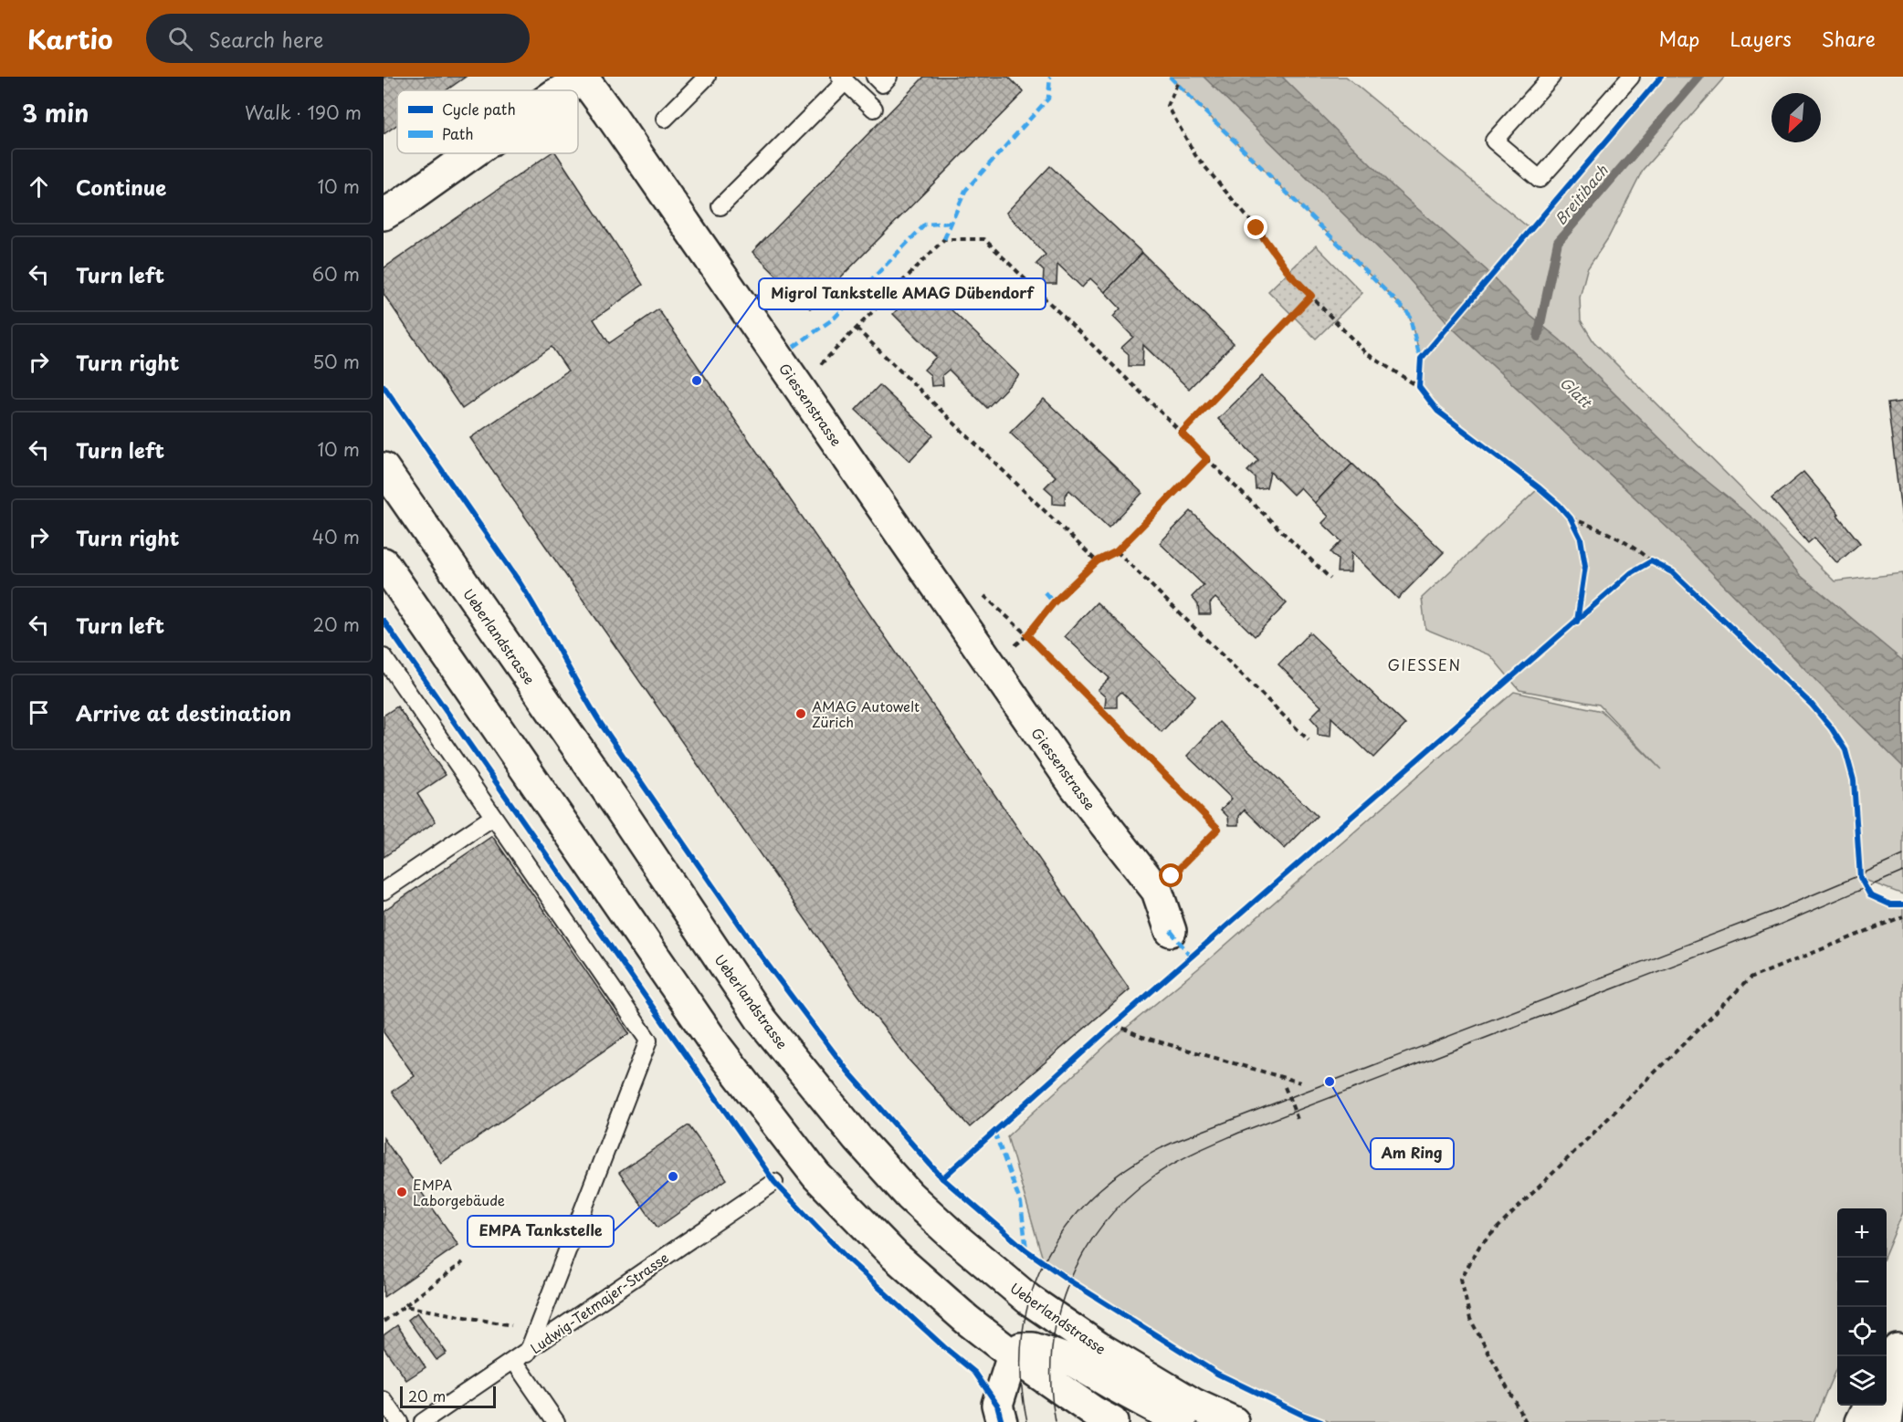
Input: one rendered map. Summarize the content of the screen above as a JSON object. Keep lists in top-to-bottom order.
{
  "streets": {
    "main road": ["Giessenstrasse", "Ueberlandstrasse"],
    "lane": ["Ludwig-Tetmajer-Strasse"]
  },
  "districts": ["GIESSEN"],
  "water": ["Breitibach", "Glatt"],
  "places": [
    "Migrol Tankstelle AMAG Dübendorf",
    "AMAG Autowelt Zürich",
    "Am Ring",
    "EMPA Tankstelle",
    "EMPA Laborgebäude"
  ],
  "legend": ["Cycle path", "Path"],
  "scale_bar": "20 m",
  "north": "bottom left",
  "page": {
    "header": "Kartio",
    "search": "Search here",
    "nav": ["Map", "Layers", "Share"],
    "heading": ["3 min", "Walk · 190 m"],
    "list": [
      ["Continue", "10 m"],
      ["Turn left", "60 m"],
      ["Turn right", "50 m"],
      ["Turn left", "10 m"],
      ["Turn right", "40 m"],
      ["Turn left", "20 m"],
      "Arrive at destination"
    ],
    "map_buttons": ["+", "−"],
    "scale": "20 m"
  }
}
